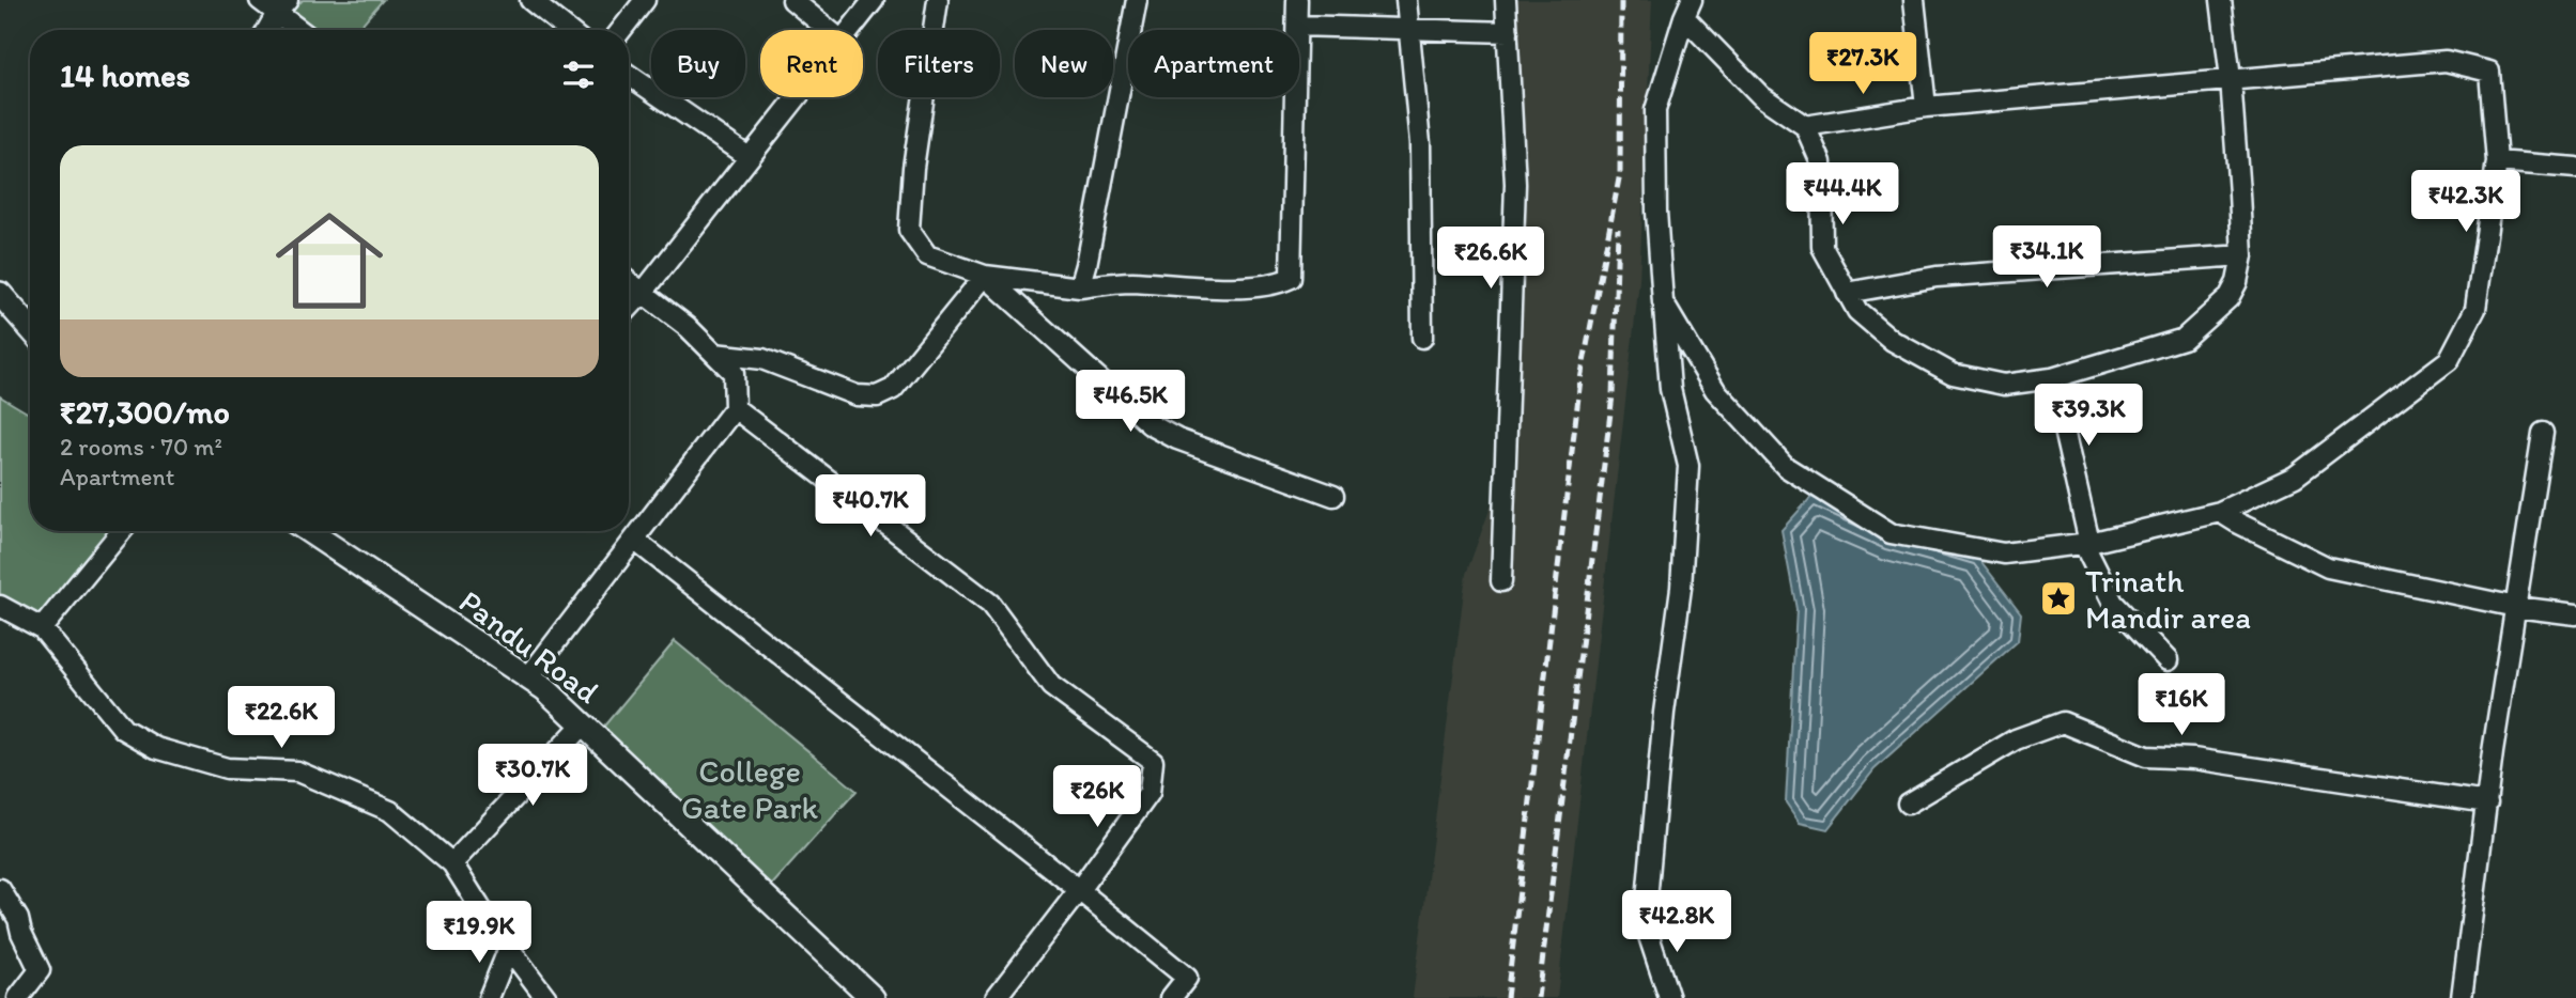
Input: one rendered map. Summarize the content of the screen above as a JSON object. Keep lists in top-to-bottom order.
{
  "streets": {
    "street": ["Pandu Road"]
  },
  "parks": ["College Gate Park"],
  "places": {
    "place": ["Trinath Mandir area"]
  },
  "page": {
    "chip": [
      "Buy",
      "Rent",
      "Filters",
      "New",
      "Apartment"
    ],
    "heading": "14 homes",
    "price": [
      "₹27.3K",
      "₹44.4K",
      "₹42.3K",
      "₹34.1K",
      "₹26.6K",
      "₹46.5K",
      "₹39.3K",
      "₹40.7K",
      "₹16K",
      "₹22.6K",
      "₹30.7K",
      "₹26K",
      "₹42.8K",
      "₹19.9K"
    ],
    "list": [
      {
        "name": "₹27,300/mo",
        "note": "2 rooms · 70 m² · Apartment"
      }
    ]
  }
}
